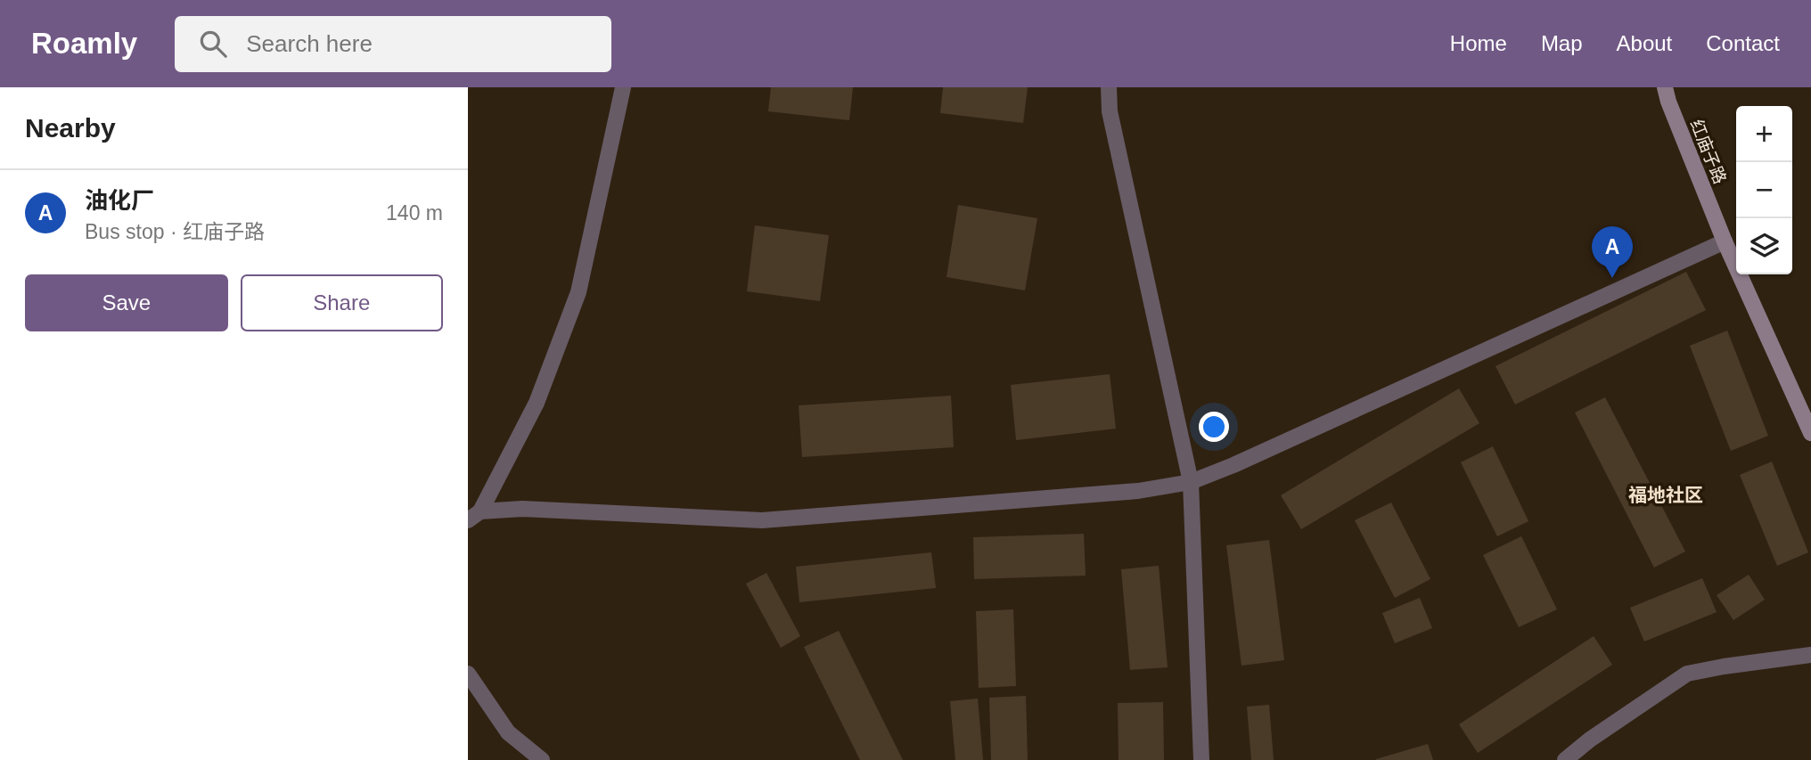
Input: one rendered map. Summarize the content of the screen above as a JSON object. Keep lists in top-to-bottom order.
{
  "streets": {
    "street": ["红庙子路"]
  },
  "districts": ["福地社区"],
  "page": {
    "header": "Roamly",
    "search": "Search here",
    "nav": [
      "Home",
      "Map",
      "About",
      "Contact"
    ],
    "heading": "Nearby",
    "map_buttons": ["+", "−"],
    "list": [
      {
        "mark": "A",
        "name": "油化厂",
        "note": "Bus stop · 红庙子路",
        "value": "140 m"
      }
    ],
    "pins": "A",
    "buttons": ["Save", "Share"]
  }
}
